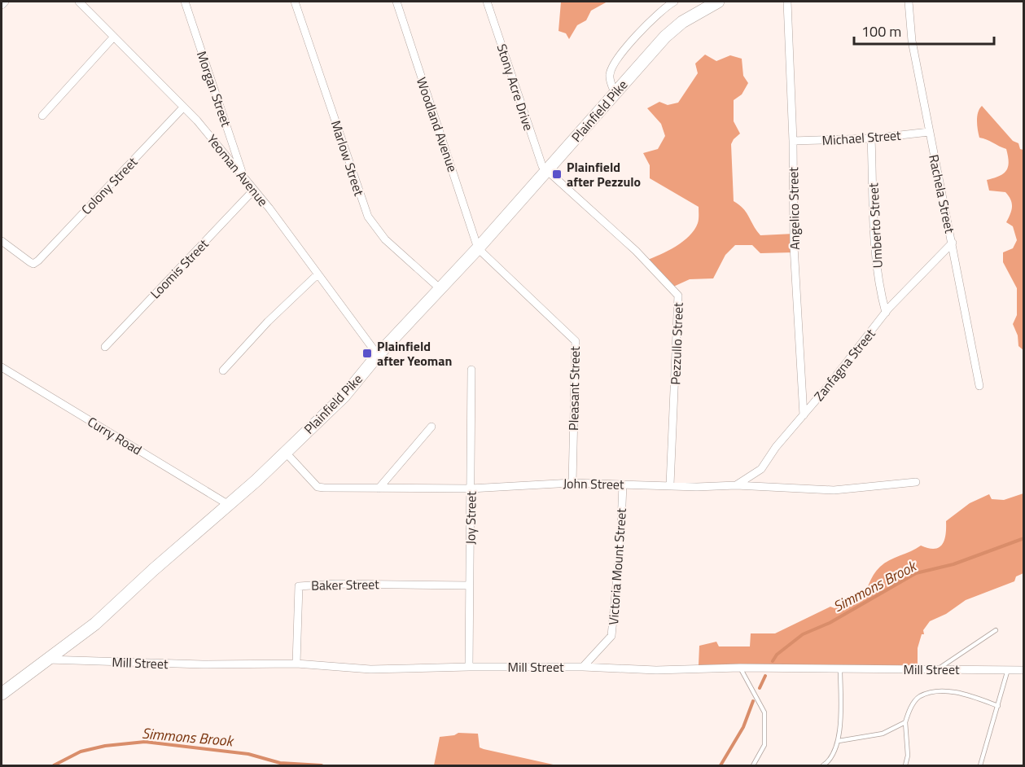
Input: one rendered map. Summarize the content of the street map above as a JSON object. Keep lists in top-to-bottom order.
{
  "streets": {
    "main road": ["Plainfield Pike"],
    "street": [
      "Stony Acre Drive",
      "Morgan Street",
      "Woodland Avenue",
      "Michael Street",
      "Marlow Street",
      "Yeoman Avenue",
      "Colony Street",
      "Rachela Street",
      "Angelico Street",
      "Umberto Street",
      "Loomis Street",
      "Pezzullo Street",
      "Zanfagna Street",
      "Pleasant Street",
      "Curry Road",
      "John Street",
      "Joy Street",
      "Victoria Mount Street",
      "Baker Street",
      "Mill Street"
    ]
  },
  "crossings": [
    ["Stony Acre Drive", "Plainfield Pike"],
    ["Stony Acre Drive", "Pezzullo Street"],
    ["Morgan Street", "Yeoman Avenue"],
    ["Plainfield Pike", "Woodland Avenue"],
    ["Plainfield Pike", "Marlow Street"],
    ["Plainfield Pike", "Yeoman Avenue"],
    ["Plainfield Pike", "Pezzullo Street"],
    ["Plainfield Pike", "Pleasant Street"],
    ["Plainfield Pike", "Curry Road"],
    ["Plainfield Pike", "John Street"],
    ["Plainfield Pike", "Mill Street"],
    ["Woodland Avenue", "Pleasant Street"],
    ["Michael Street", "Rachela Street"],
    ["Michael Street", "Angelico Street"],
    ["Michael Street", "Umberto Street"],
    ["Yeoman Avenue", "Colony Street"],
    ["Yeoman Avenue", "Loomis Street"],
    ["Rachela Street", "Zanfagna Street"],
    ["Angelico Street", "Zanfagna Street"],
    ["Umberto Street", "Zanfagna Street"],
    ["Pezzullo Street", "John Street"],
    ["Zanfagna Street", "John Street"],
    ["Pleasant Street", "John Street"],
    ["John Street", "Joy Street"],
    ["John Street", "Victoria Mount Street"],
    ["Joy Street", "Baker Street"],
    ["Joy Street", "Mill Street"],
    ["Victoria Mount Street", "Mill Street"],
    ["Baker Street", "Mill Street"]
  ],
  "water": ["Simmons Brook"],
  "places": {
    "transit": ["Plainfield after Pezzulo", "Plainfield after Yeoman"]
  },
  "scale_bar": "100 m"
}
